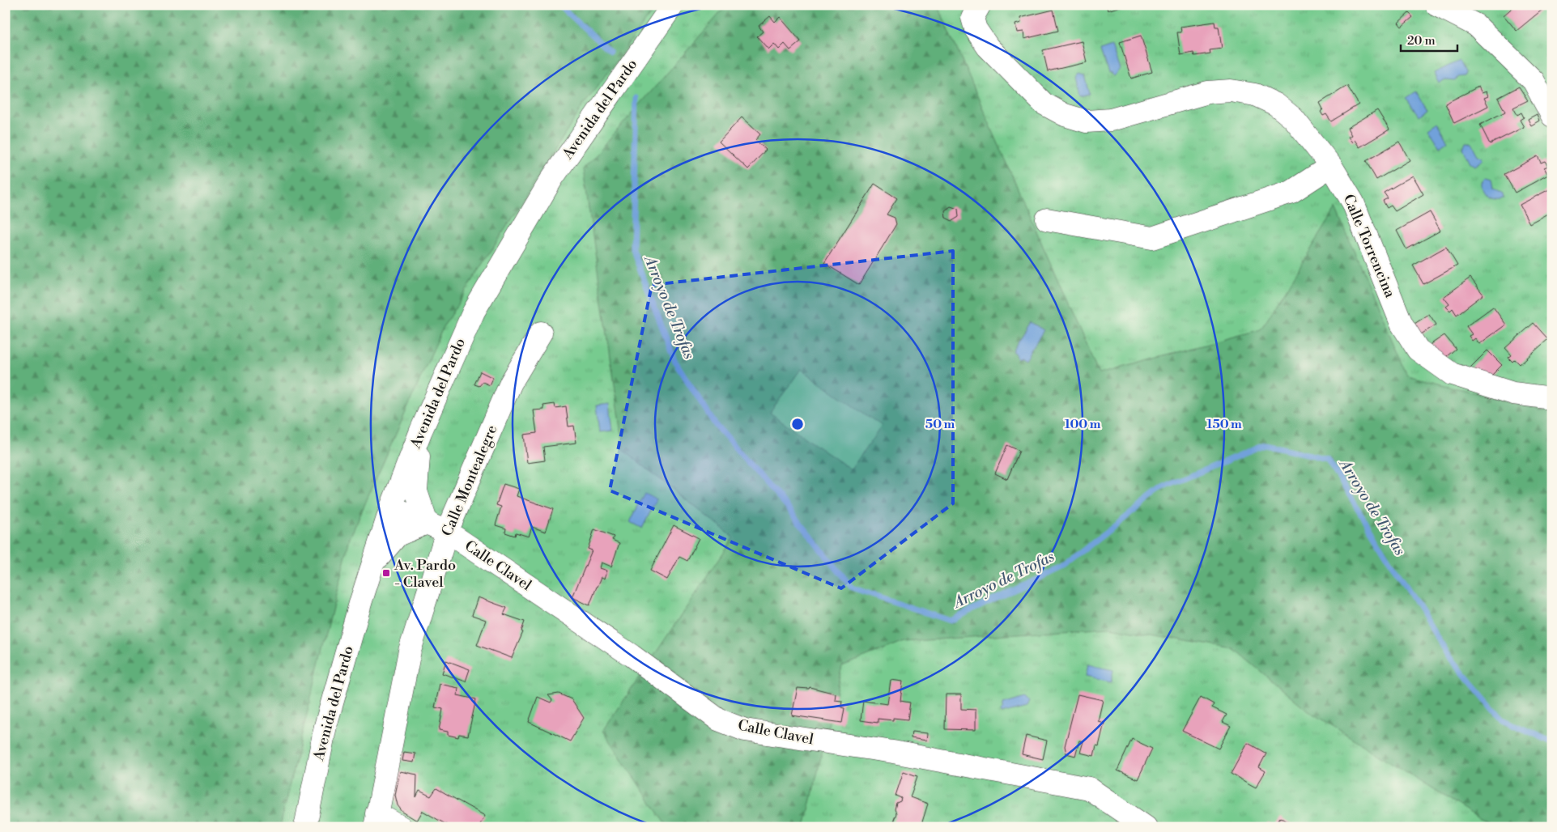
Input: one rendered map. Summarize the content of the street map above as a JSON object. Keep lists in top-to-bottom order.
{
  "streets": {
    "street": [
      "Avenida del Pardo",
      "Calle Torrencina",
      "Calle Montealegre",
      "Calle Clavel"
    ]
  },
  "crossings": [
    ["Avenida del Pardo", "Calle Clavel"],
    ["Calle Montealegre", "Calle Clavel"]
  ],
  "water": ["Arroyo de Trofas"],
  "places": {
    "transit": ["Av. Pardo - Clavel"]
  },
  "scale_bar": "20 m",
  "rings": ["50 m", "100 m", "150 m"]
}
